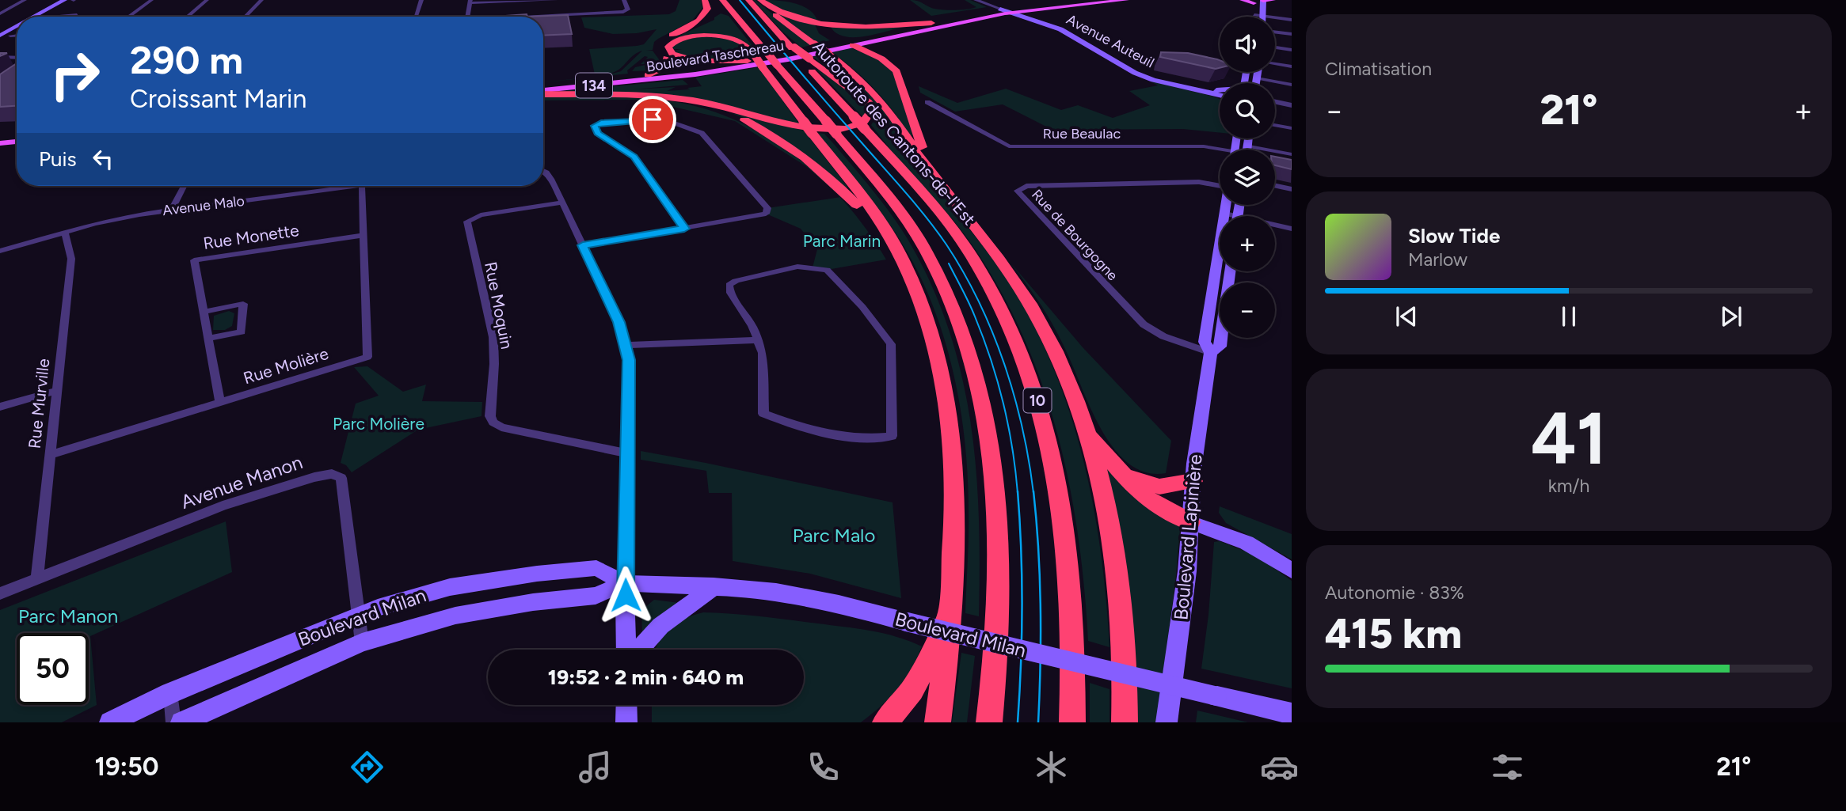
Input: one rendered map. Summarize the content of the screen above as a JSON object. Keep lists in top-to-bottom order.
{
  "streets": {
    "highway": ["Autoroute des Cantons-de-l'Est", "10"],
    "main road": [
      "Avenue Auteuil",
      "Boulevard Taschereau",
      "134",
      "Boulevard Lapinière",
      "Boulevard Milan"
    ],
    "street": [
      "Rue Beaulac",
      "Avenue Malo",
      "Rue de Bourgogne",
      "Rue Monette",
      "Rue Moquin",
      "Rue Molière",
      "Rue Murville",
      "Avenue Manon"
    ]
  },
  "crossings": [
    ["Avenue Auteuil", "Boulevard Taschereau"],
    ["Avenue Malo", "Rue Murville"],
    ["Rue de Bourgogne", "Boulevard Lapinière"],
    ["Rue Monette", "Rue Molière"],
    ["Rue Molière", "Rue Murville"],
    ["Rue Murville", "Avenue Manon"],
    ["Avenue Manon", "Boulevard Milan"]
  ],
  "parks": [
    "Parc Marin",
    "Parc Molière",
    "Parc Malo",
    "Parc Manon"
  ],
  "page": {
    "tile": [
      "Climatisation",
      ["41", "km/h"],
      ["Autonomie · 83%", "415 km"]
    ],
    "map_buttons": ["+", "−"],
    "turn": ["290 m", "Croissant Marin"],
    "heat": ["−", "21°", "+"],
    "then": "Puis",
    "song": ["Slow Tide", "Marlow"],
    "limit": "50",
    "trip": "19:52 · 2 min · 640 m",
    "tabs": ["19:50", "21°"]
  }
}
